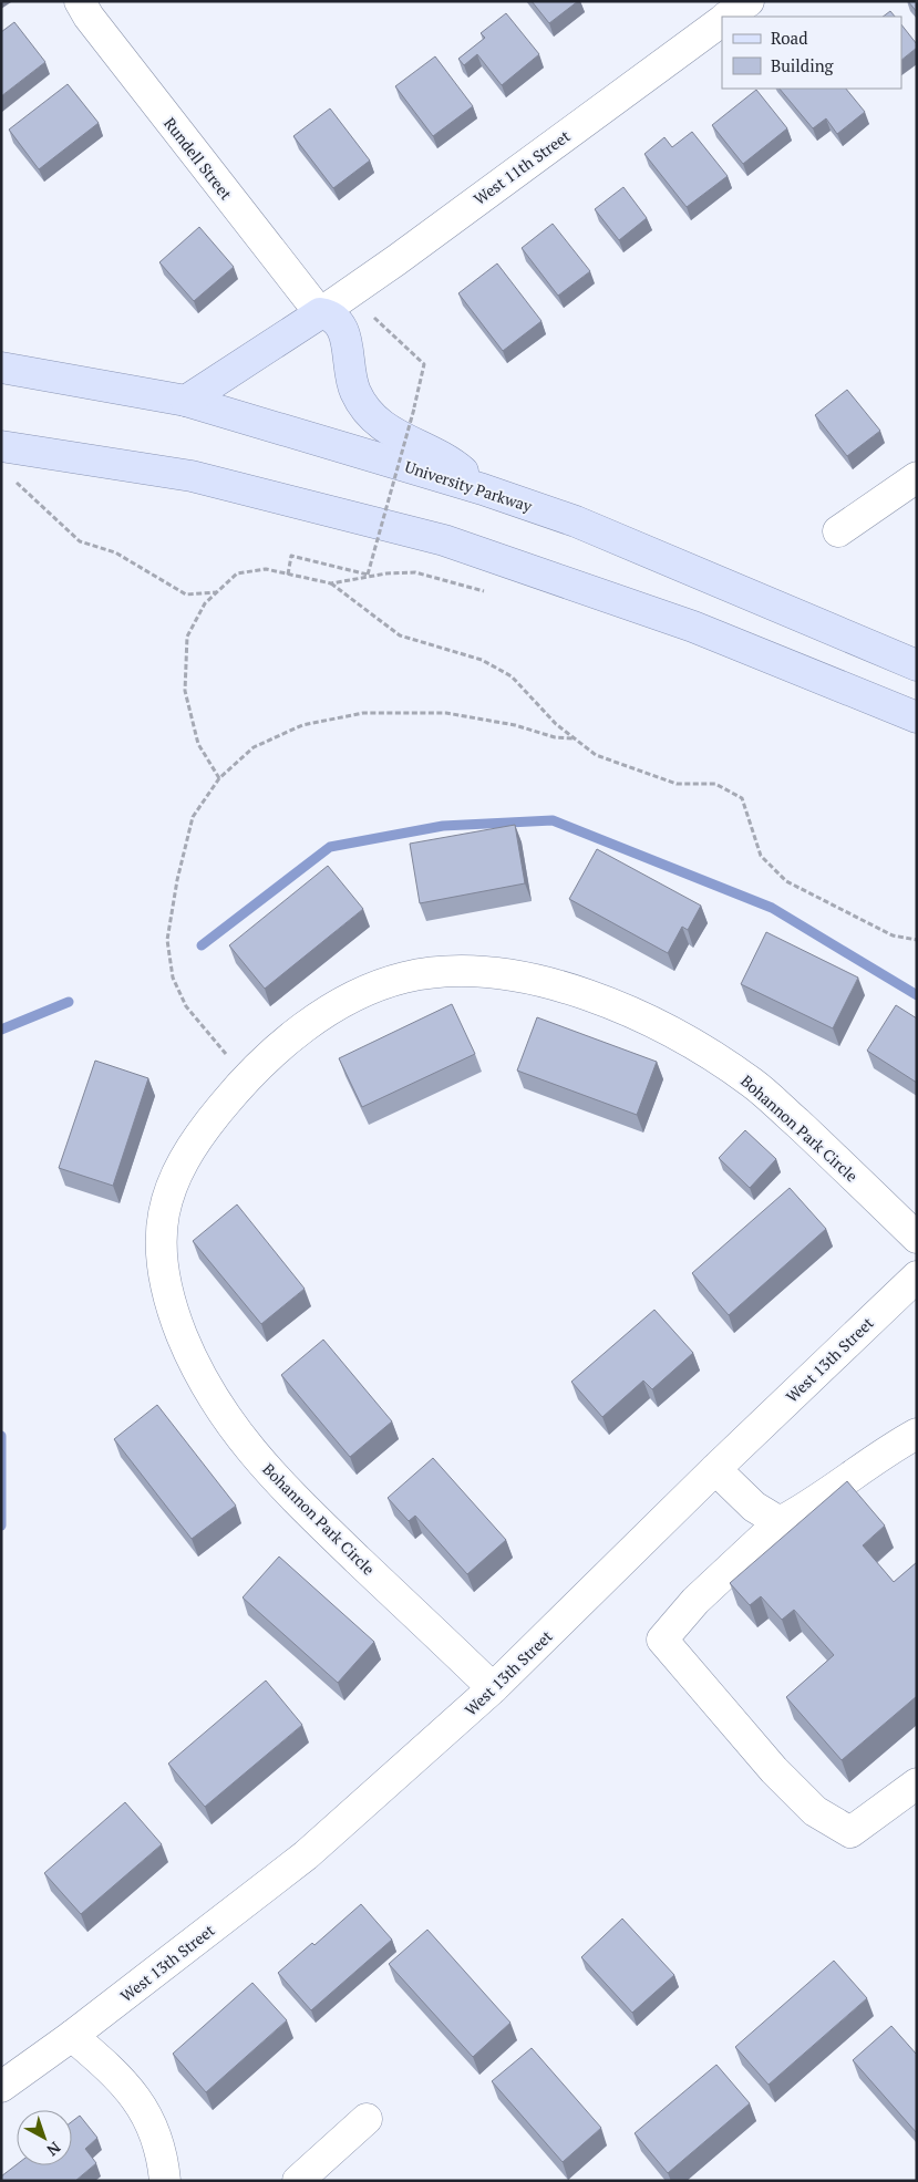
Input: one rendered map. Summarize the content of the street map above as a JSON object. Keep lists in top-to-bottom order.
{
  "streets": {
    "main road": ["University Parkway"],
    "street": [
      "Rundell Street",
      "West 11th Street",
      "Bohannon Park Circle",
      "West 13th Street"
    ]
  },
  "crossings": [
    ["Rundell Street", "West 11th Street"],
    ["Bohannon Park Circle", "West 13th Street"]
  ],
  "legend": ["Road", "Building"],
  "north": "bottom right"
}
